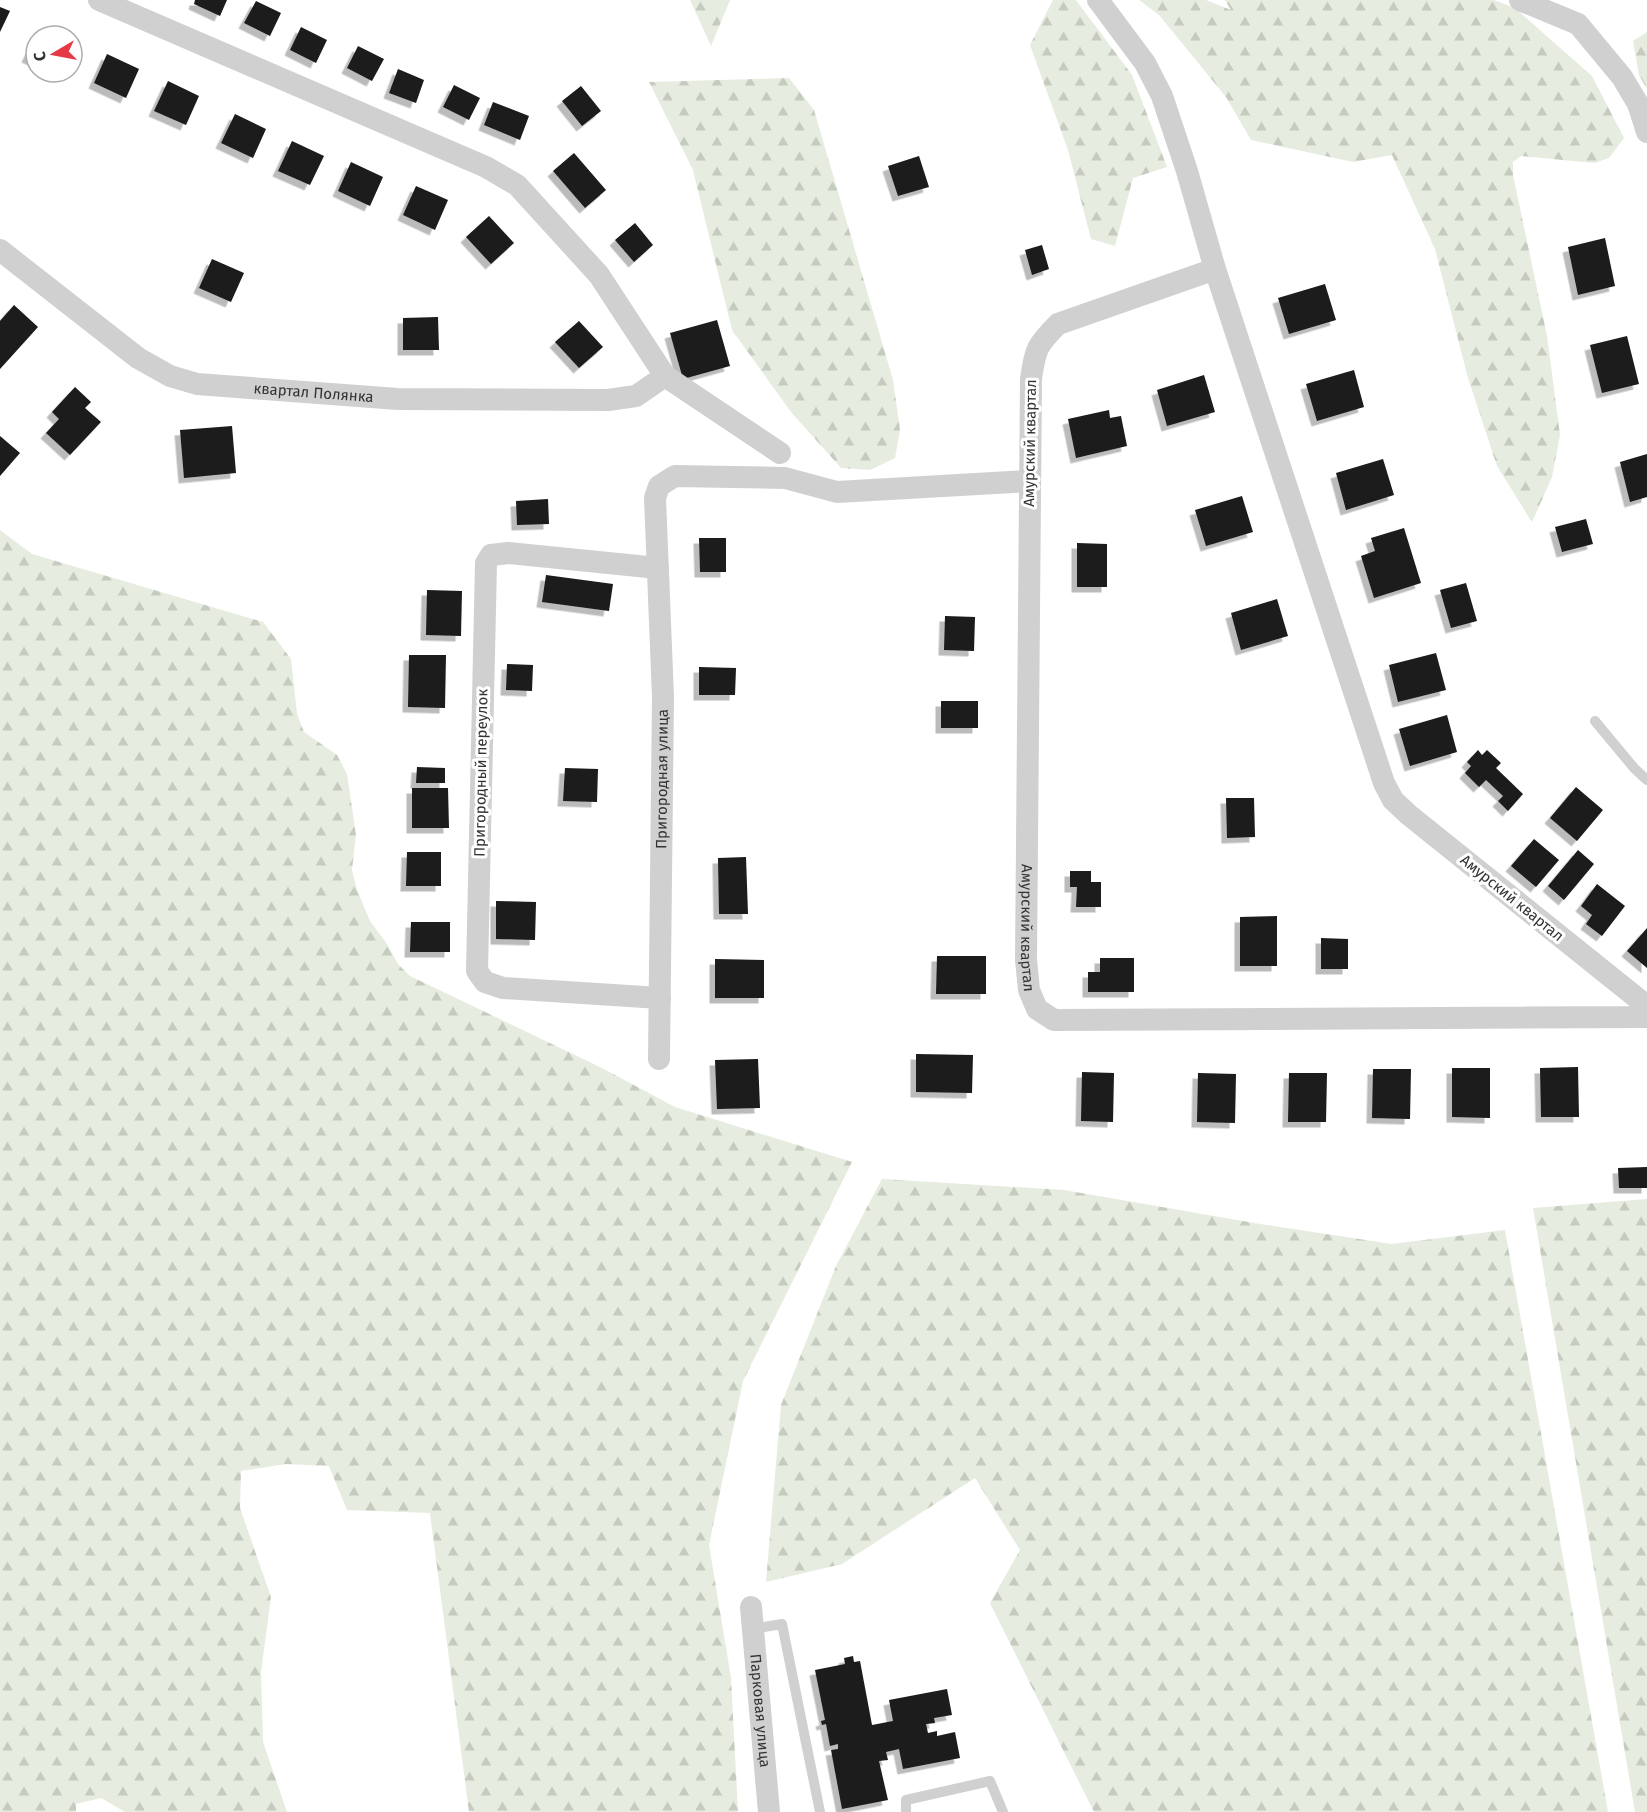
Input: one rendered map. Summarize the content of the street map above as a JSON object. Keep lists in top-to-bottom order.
{
  "streets": {
    "street": [
      "квартал Полянка",
      "Амурский квартал",
      "Пригородный переулок",
      "Пригородная улица",
      "Парковая улица"
    ]
  },
  "crossings": [
    ["Амурский квартал", "Пригородная улица"],
    ["Пригородный переулок", "Пригородная улица"]
  ],
  "north": "left"
}
